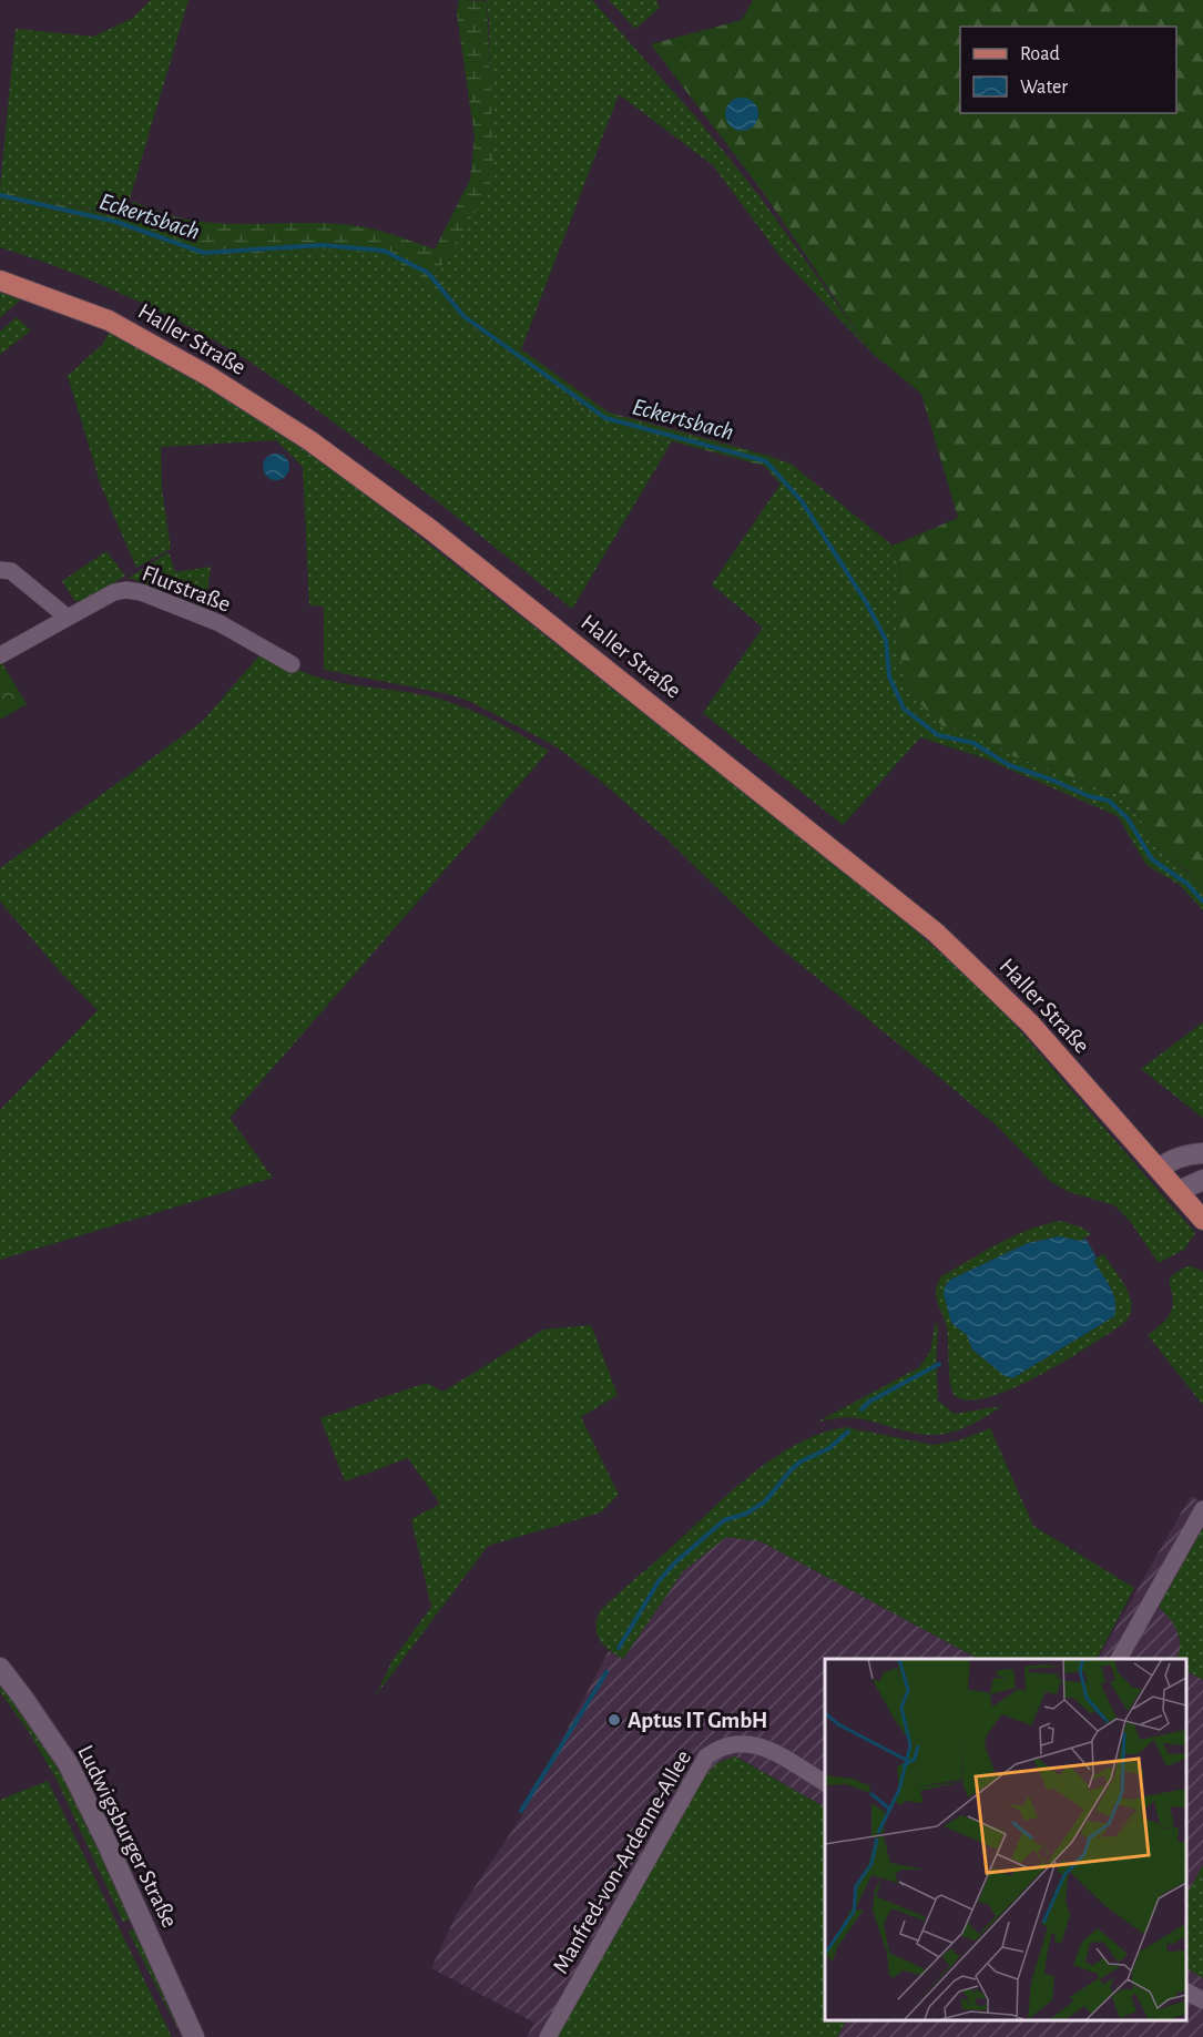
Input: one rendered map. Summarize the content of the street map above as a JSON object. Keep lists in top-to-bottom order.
{
  "streets": {
    "main road": ["Haller Straße"],
    "street": ["Flurstraße", "Ludwigsburger Straße", "Manfred-von-Ardenne-Allee"]
  },
  "water": ["Eckertsbach"],
  "places": ["Aptus IT GmbH"],
  "legend": ["Road", "Water"]
}
